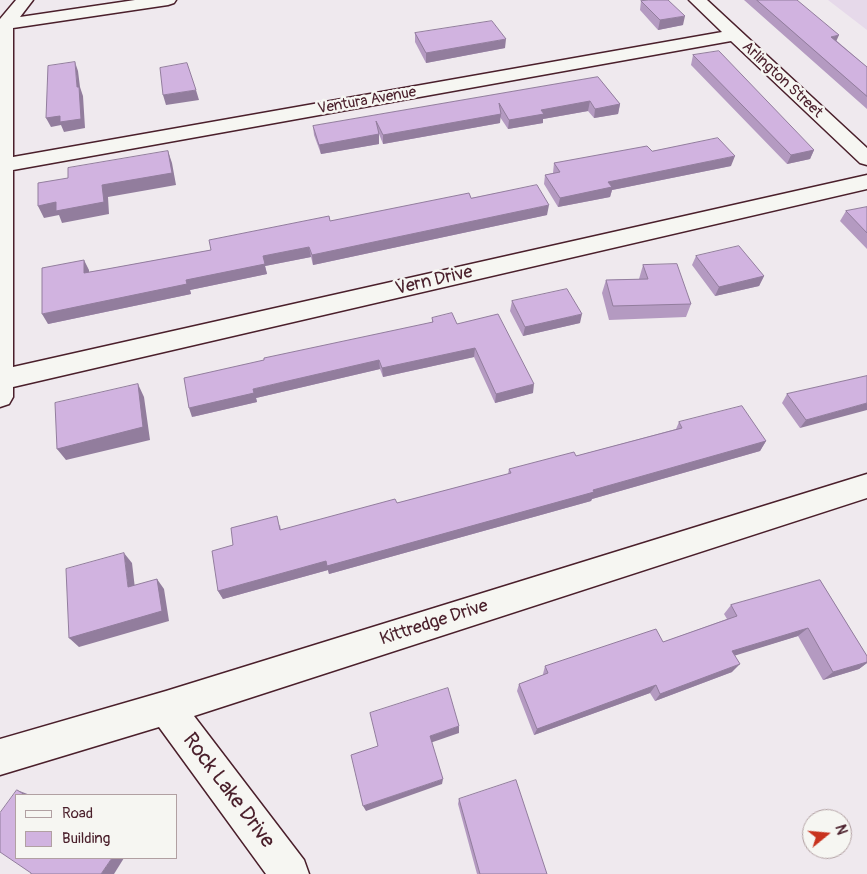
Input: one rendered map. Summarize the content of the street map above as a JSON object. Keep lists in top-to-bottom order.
{
  "streets": {
    "street": [
      "Arlington Street",
      "Ventura Avenue",
      "Vern Drive",
      "Kittredge Drive",
      "Rock Lake Drive"
    ]
  },
  "crossings": [
    ["Arlington Street", "Ventura Avenue"],
    ["Kittredge Drive", "Rock Lake Drive"]
  ],
  "legend": ["Road", "Building"],
  "north": "right"
}
